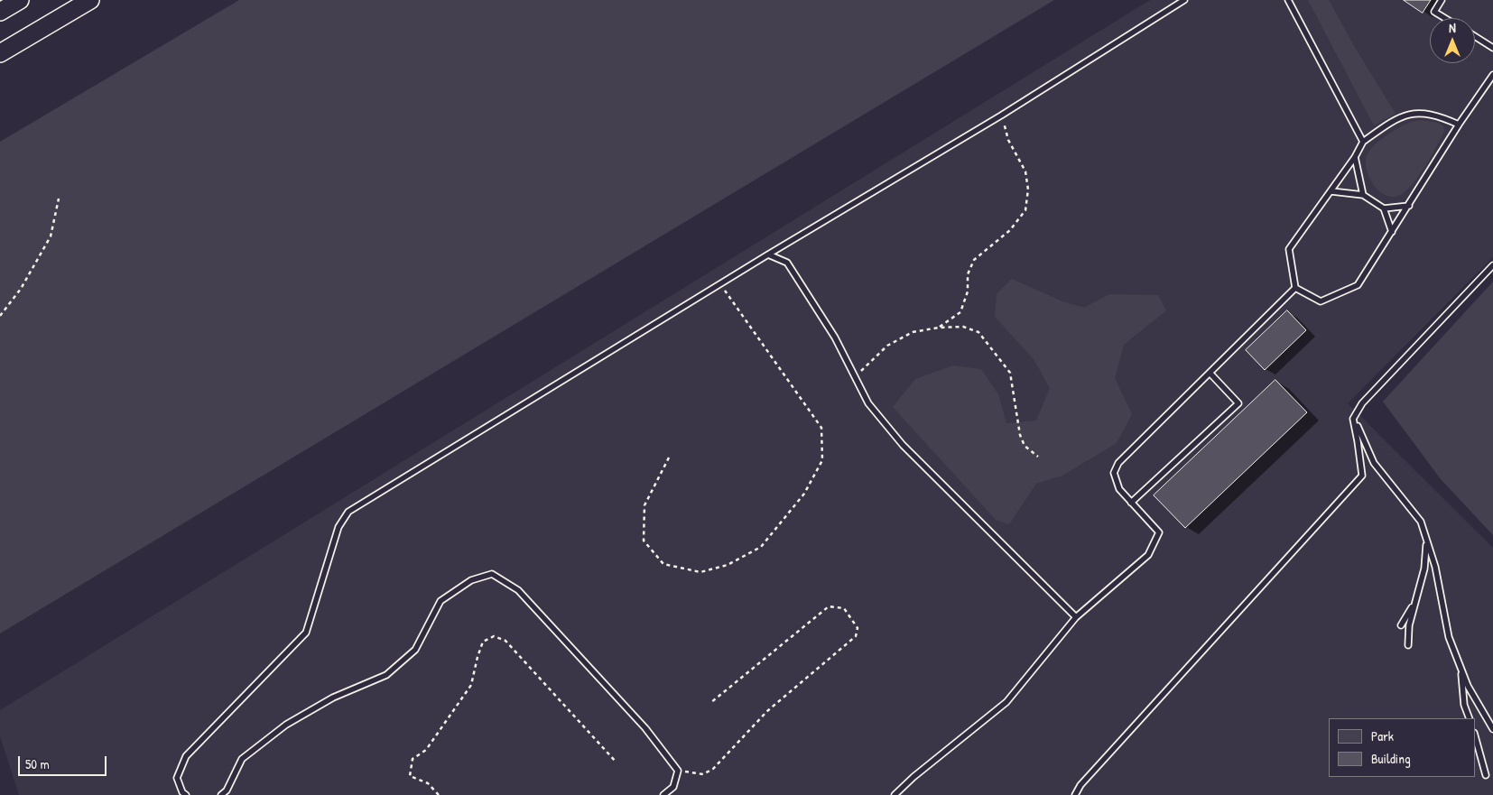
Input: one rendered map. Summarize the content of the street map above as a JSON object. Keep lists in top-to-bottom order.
{
  "legend": ["Park", "Building"],
  "scale_bar": "50 m",
  "north": "top"
}
